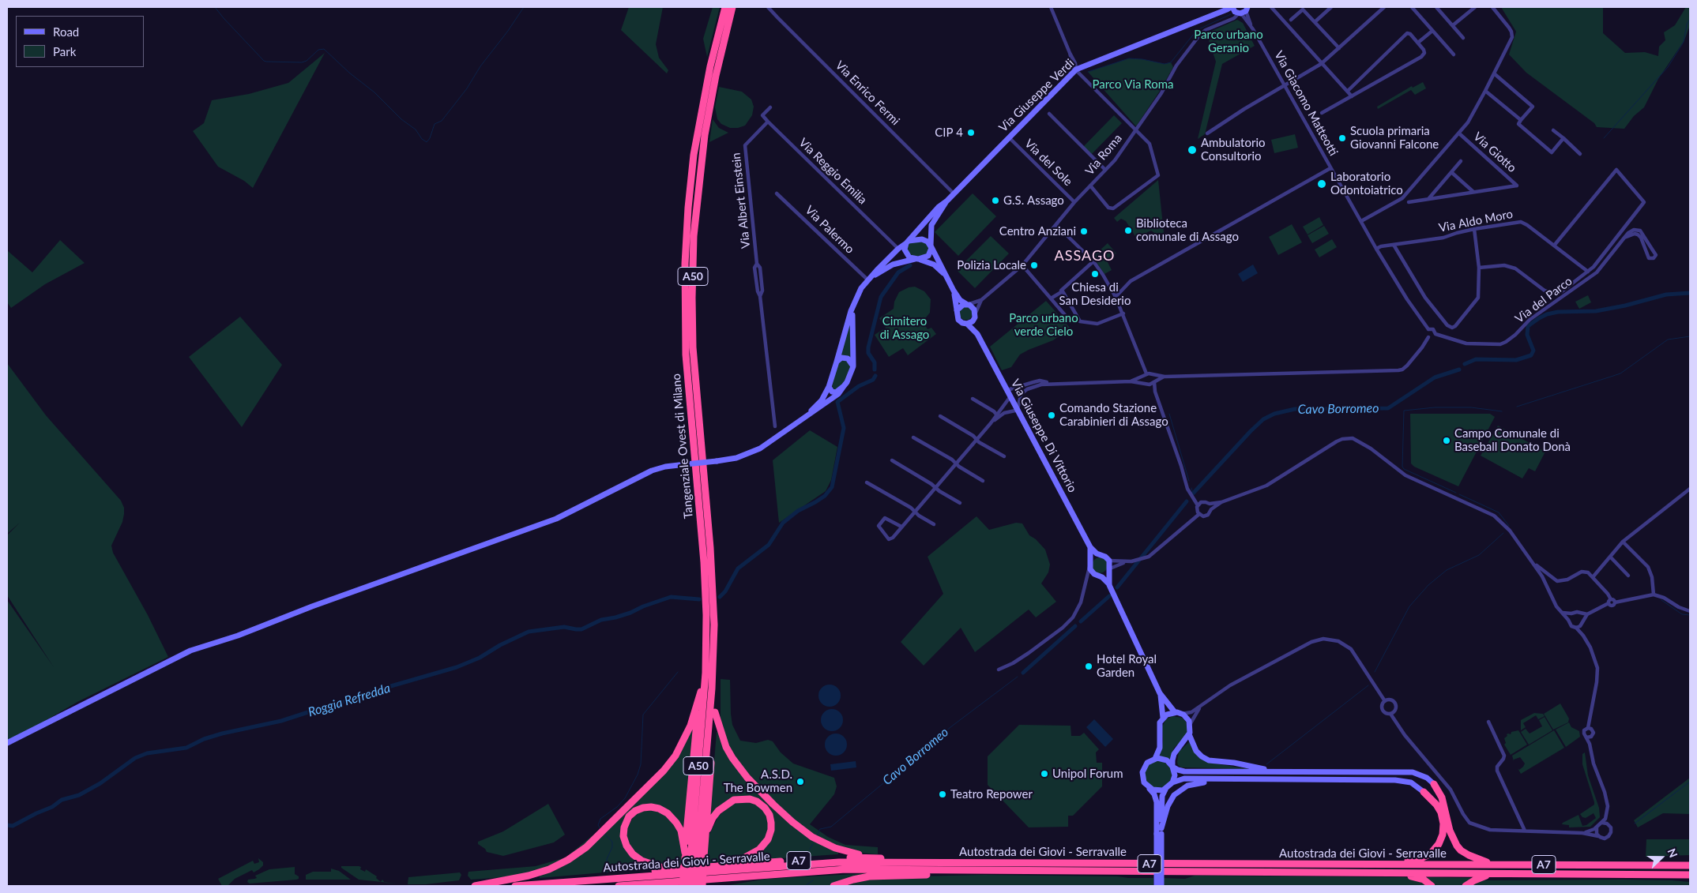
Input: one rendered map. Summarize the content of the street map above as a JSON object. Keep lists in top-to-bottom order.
{
  "streets": {
    "highway": [
      "A50",
      "Tangenziale Ovest di Milano",
      "Autostrada dei Giovi - Serravalle",
      "A7"
    ],
    "main road": ["Via Giuseppe Verdi", "Via Giuseppe Di Vittorio"],
    "street": [
      "Via Enrico Fermi",
      "Via Giacomo Matteotti",
      "Via Giotto",
      "Via Roma",
      "Via del Sole",
      "Via Reggio Emilia",
      "Via Albert Einstein",
      "Via Aldo Moro",
      "Via Palermo",
      "Via del Parco"
    ]
  },
  "crossings": [
    ["Via Enrico Fermi", "Via Giuseppe Verdi"],
    ["Via Giuseppe Verdi", "Via Giacomo Matteotti"],
    ["Via Giuseppe Verdi", "Via Roma"],
    ["Via Giuseppe Verdi", "Via del Sole"],
    ["Via Giuseppe Verdi", "Via Reggio Emilia"],
    ["Via Giuseppe Verdi", "Via Palermo"],
    ["Via Giacomo Matteotti", "Via Roma"],
    ["Via Giacomo Matteotti", "Via Aldo Moro"],
    ["Via Giacomo Matteotti", "Via del Parco"],
    ["Via Roma", "Via del Sole"],
    ["Via Roma", "Via Giuseppe Di Vittorio"],
    ["Via Reggio Emilia", "Via Albert Einstein"],
    ["Autostrada dei Giovi - Serravalle", "A7"]
  ],
  "districts": ["ASSAGO"],
  "water": ["Cavo Borromeo", "Roggia Refredda"],
  "parks": [
    "Parco urbano Geranio",
    "Parco Via Roma",
    "Parco urbano verde Cielo",
    "Cimitero di Assago"
  ],
  "places": [
    "CIP 4",
    "Scuola primaria Giovanni Falcone",
    "Ambulatorio Consultorio",
    "Laboratorio Odontoiatrico",
    "G.S. Assago",
    "Biblioteca comunale di Assago",
    "Centro Anziani",
    "Polizia Locale",
    "Chiesa di San Desiderio",
    "Comando Stazione Carabinieri di Assago",
    "Campo Comunale di Baseball Donato Donà",
    "Hotel Royal Garden",
    "Unipol Forum",
    "A.S.D. The Bowmen",
    "Teatro Repower"
  ],
  "legend": ["Road", "Park"],
  "north": "right"
}
